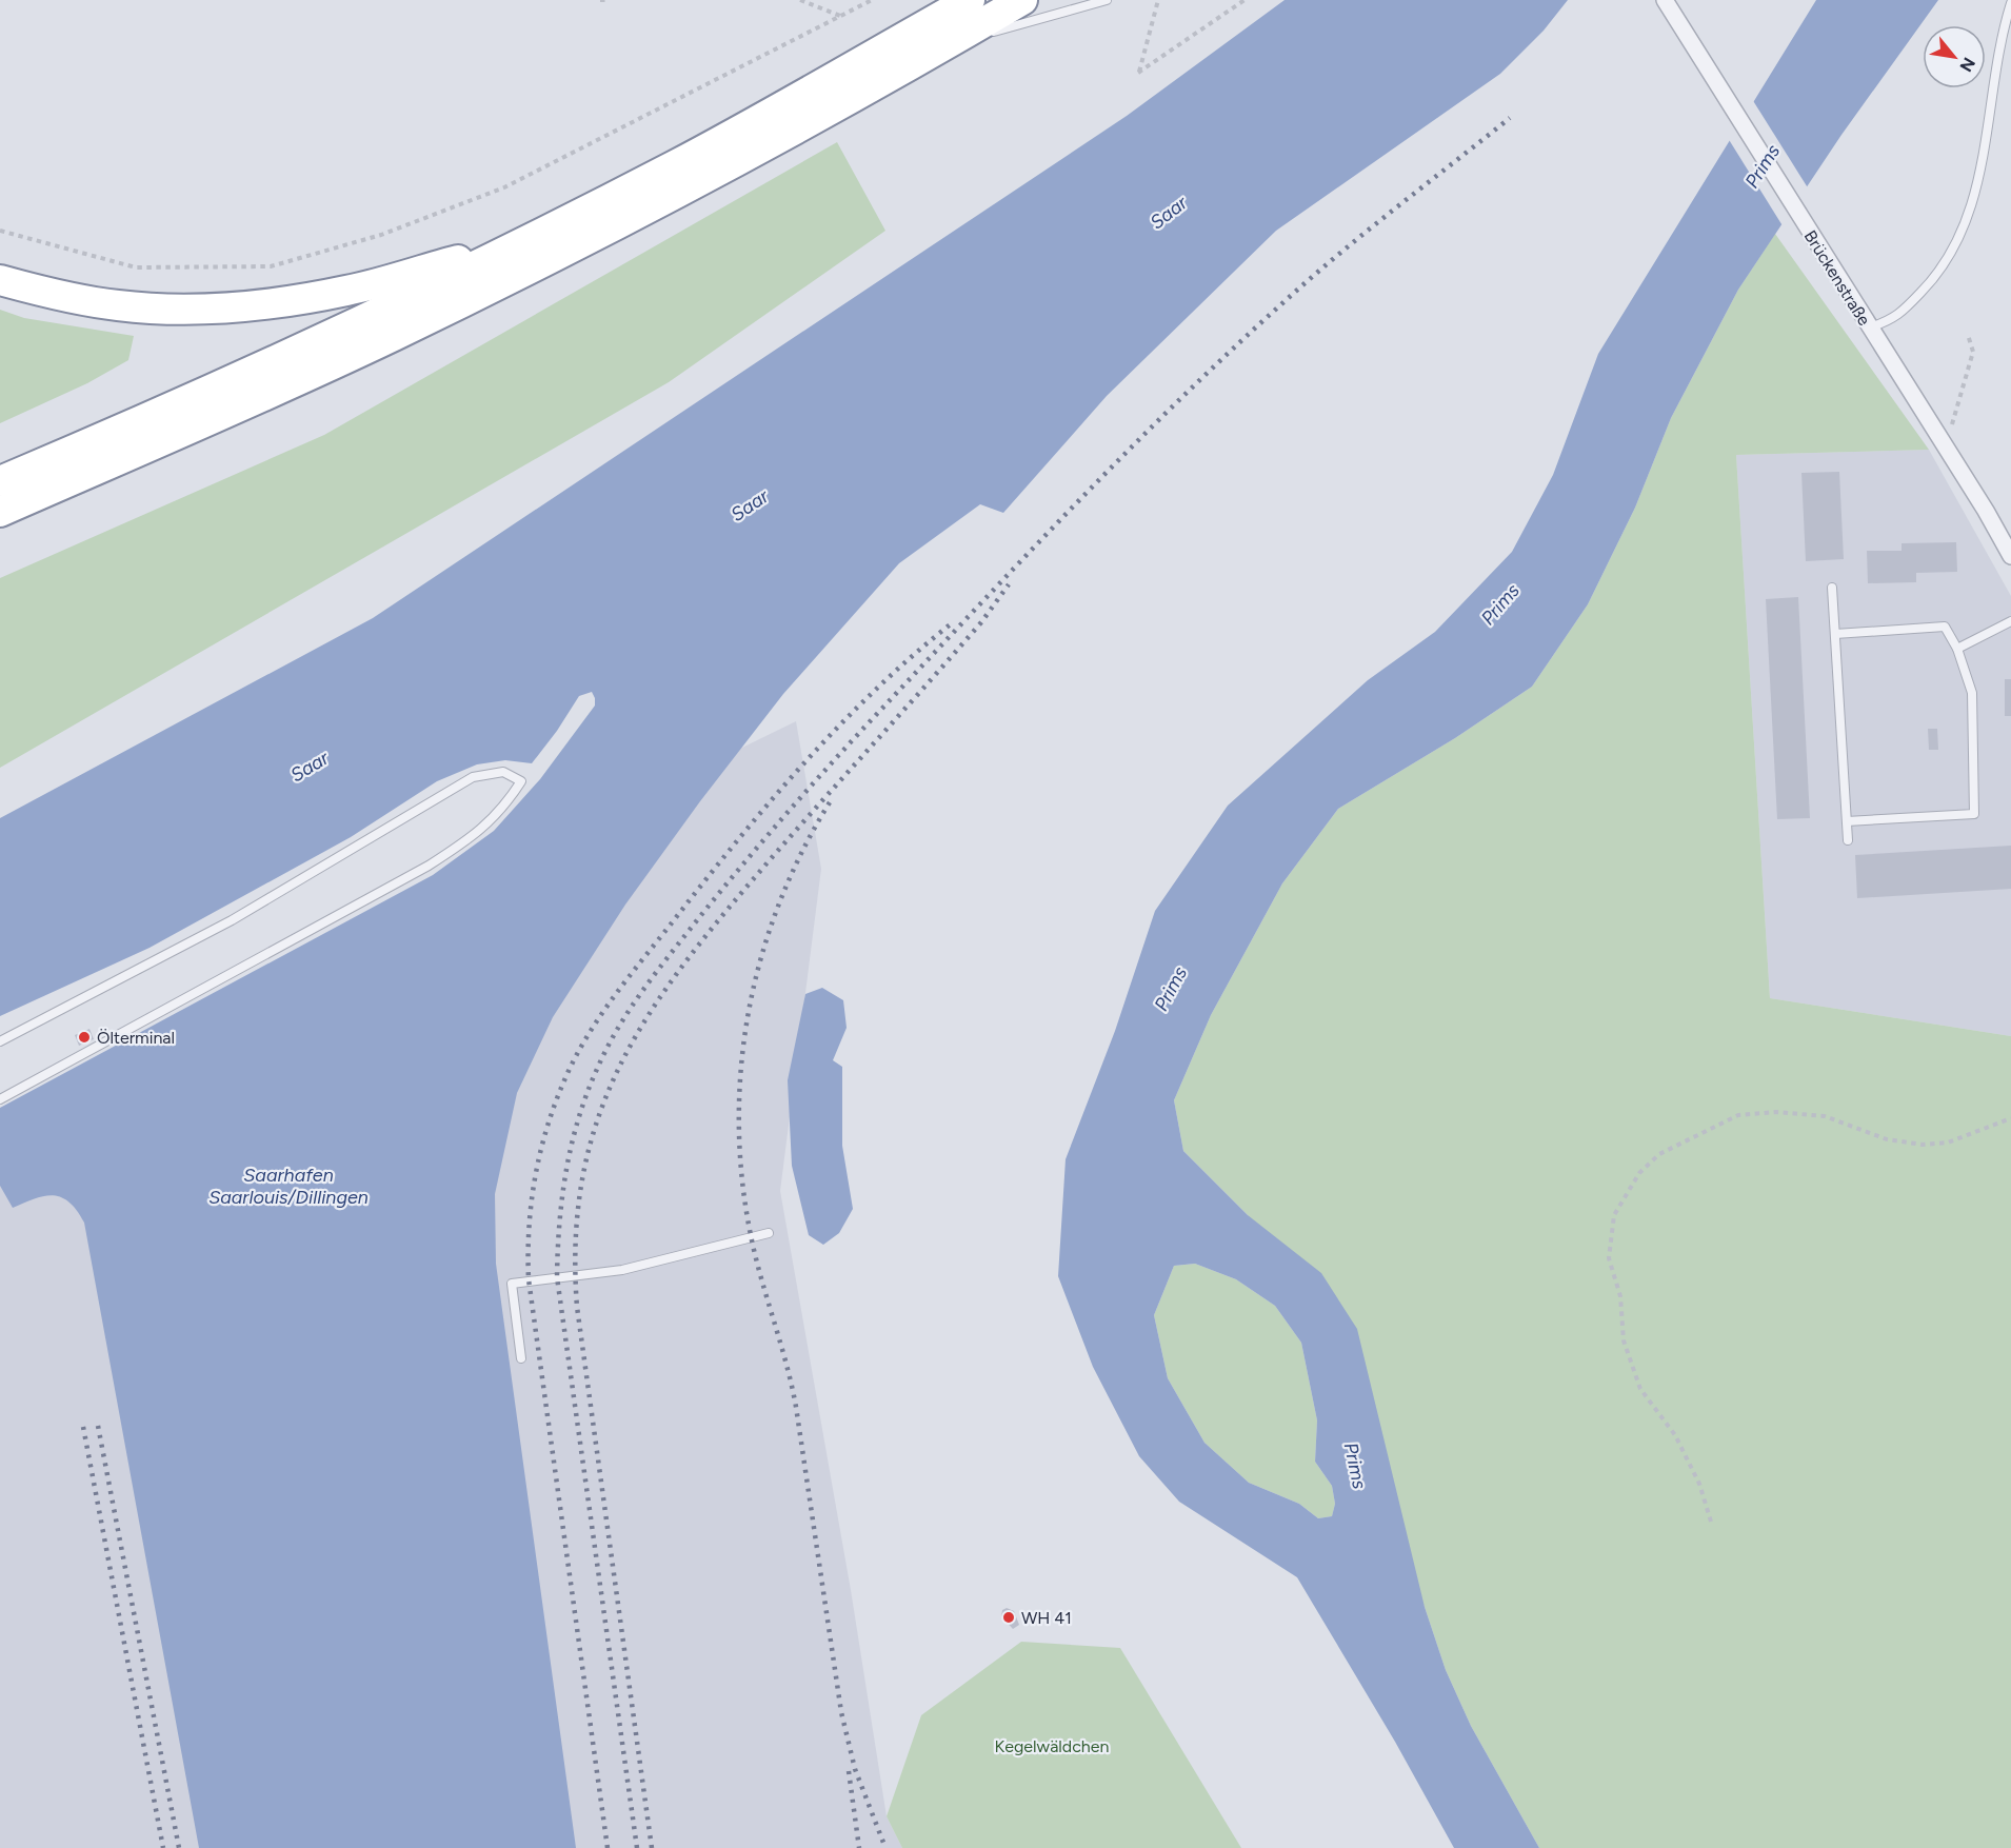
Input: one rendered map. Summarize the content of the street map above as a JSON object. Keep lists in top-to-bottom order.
{
  "streets": {
    "street": ["Brückenstraße"]
  },
  "water": ["Prims", "Saar", "Saarhafen Saarlouis/Dillingen"],
  "parks": ["Kegelwäldchen"],
  "places": ["Ölterminal", "WH 41"],
  "north": "bottom right"
}
